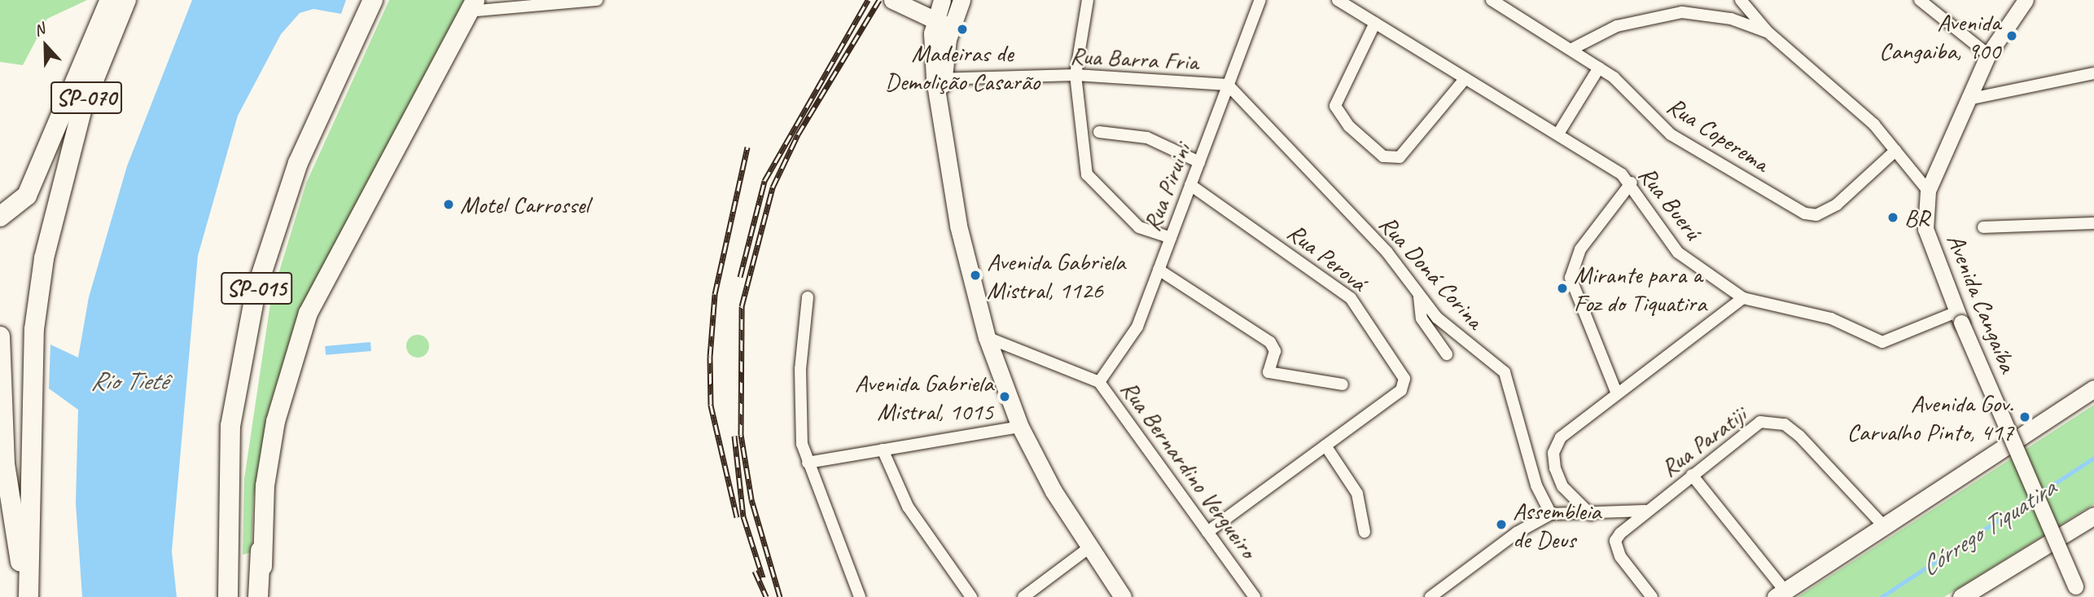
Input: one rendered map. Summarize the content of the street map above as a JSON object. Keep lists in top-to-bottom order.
{
  "streets": {
    "highway": ["SP-070", "SP-015"],
    "main road": ["Avenida Cangaíba"],
    "street": [
      "Rua Barra Fria",
      "Rua Coperema",
      "Rua Piruini",
      "Rua Buerú",
      "Rua Perová",
      "Rua Doná Corina",
      "Rua Paratiji",
      "Rua Bernardino Vergueiro"
    ]
  },
  "crossings": [
    ["Rua Barra Fria", "Rua Piruini"],
    ["Rua Barra Fria", "Rua Doná Corina"],
    ["Rua Piruini", "Rua Perová"],
    ["Rua Piruini", "Rua Doná Corina"],
    ["Rua Piruini", "Rua Bernardino Vergueiro"],
    ["Rua Buerú", "Avenida Cangaíba"]
  ],
  "water": ["Rio Tietê", "Córrego Tiquatira"],
  "places": [
    "Madeiras de Demolição Casarão",
    "Avenida Cangaiba, 900",
    "Motel Carrossel",
    "BR",
    "Avenida Gabriela Mistral, 1126",
    "Mirante para a Foz do Tiquatira",
    "Avenida Gabriela Mistral, 1015",
    "Avenida Gov. Carvalho Pinto, 417",
    "Assembleia de Deus"
  ],
  "north": "top"
}
